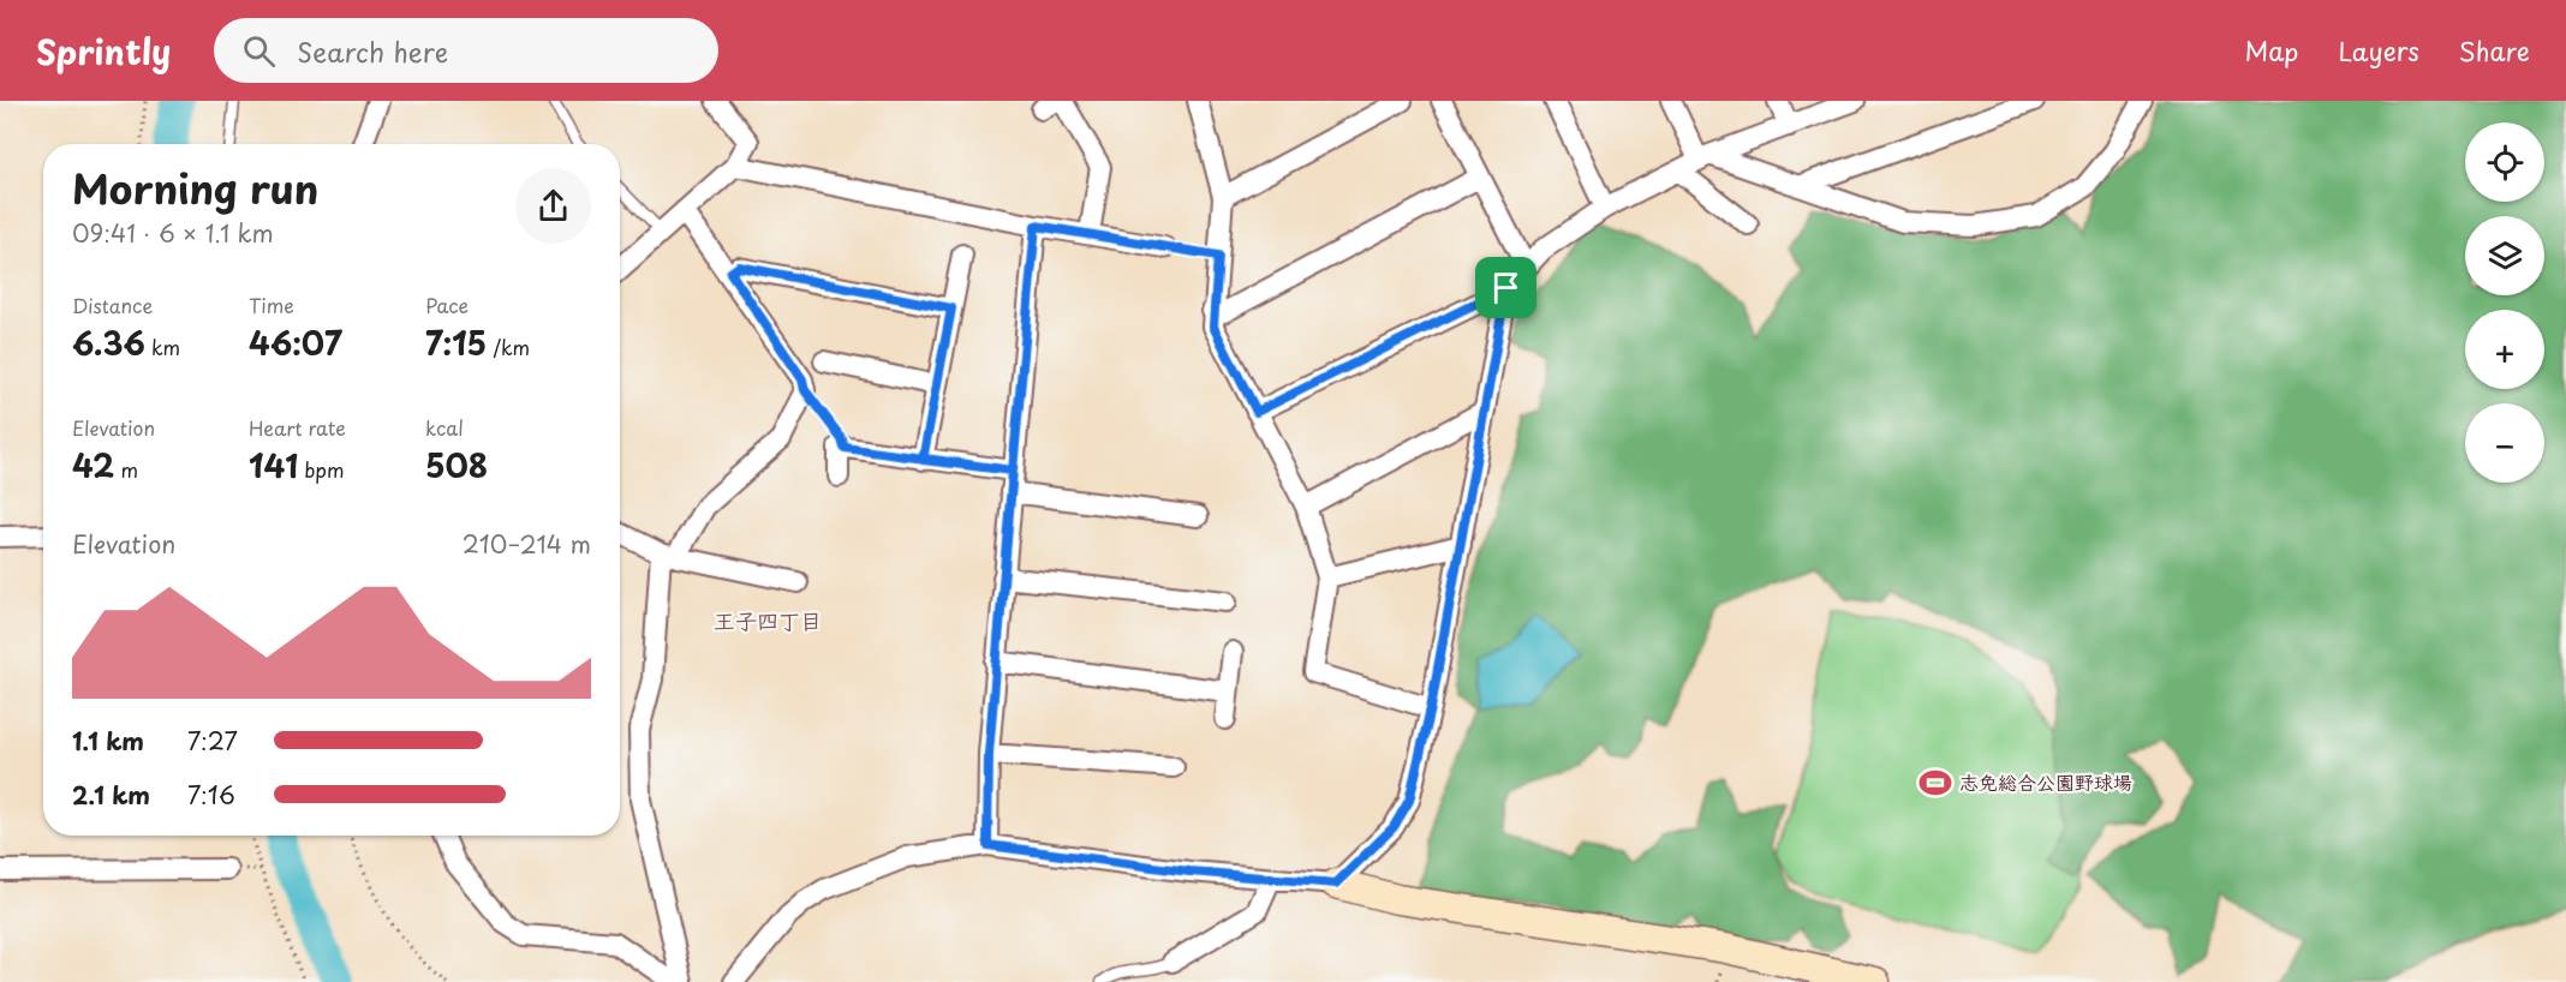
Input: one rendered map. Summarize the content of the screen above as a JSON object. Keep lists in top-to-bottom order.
{
  "districts": ["王子四丁目"],
  "places": {
    "sports": ["志免総合公園野球場"]
  },
  "page": {
    "header": "Sprintly",
    "search": "Search here",
    "nav": ["Map", "Layers", "Share"],
    "map_buttons": ["+", "−"],
    "heading": ["Morning run", "09:41 · 6 × 1.1 km"],
    "stats": [
      ["Distance", "6.36 km"],
      ["Time", "46:07"],
      ["Pace", "7:15 /km"],
      ["Elevation", "42 m"],
      ["Heart rate", "141 bpm"],
      ["kcal", "508"]
    ],
    "chart": ["Elevation", "210–214 m"],
    "list": [
      {
        "name": "1.1 km",
        "note": "7:27"
      },
      {
        "name": "2.1 km",
        "note": "7:16"
      }
    ]
  }
}
